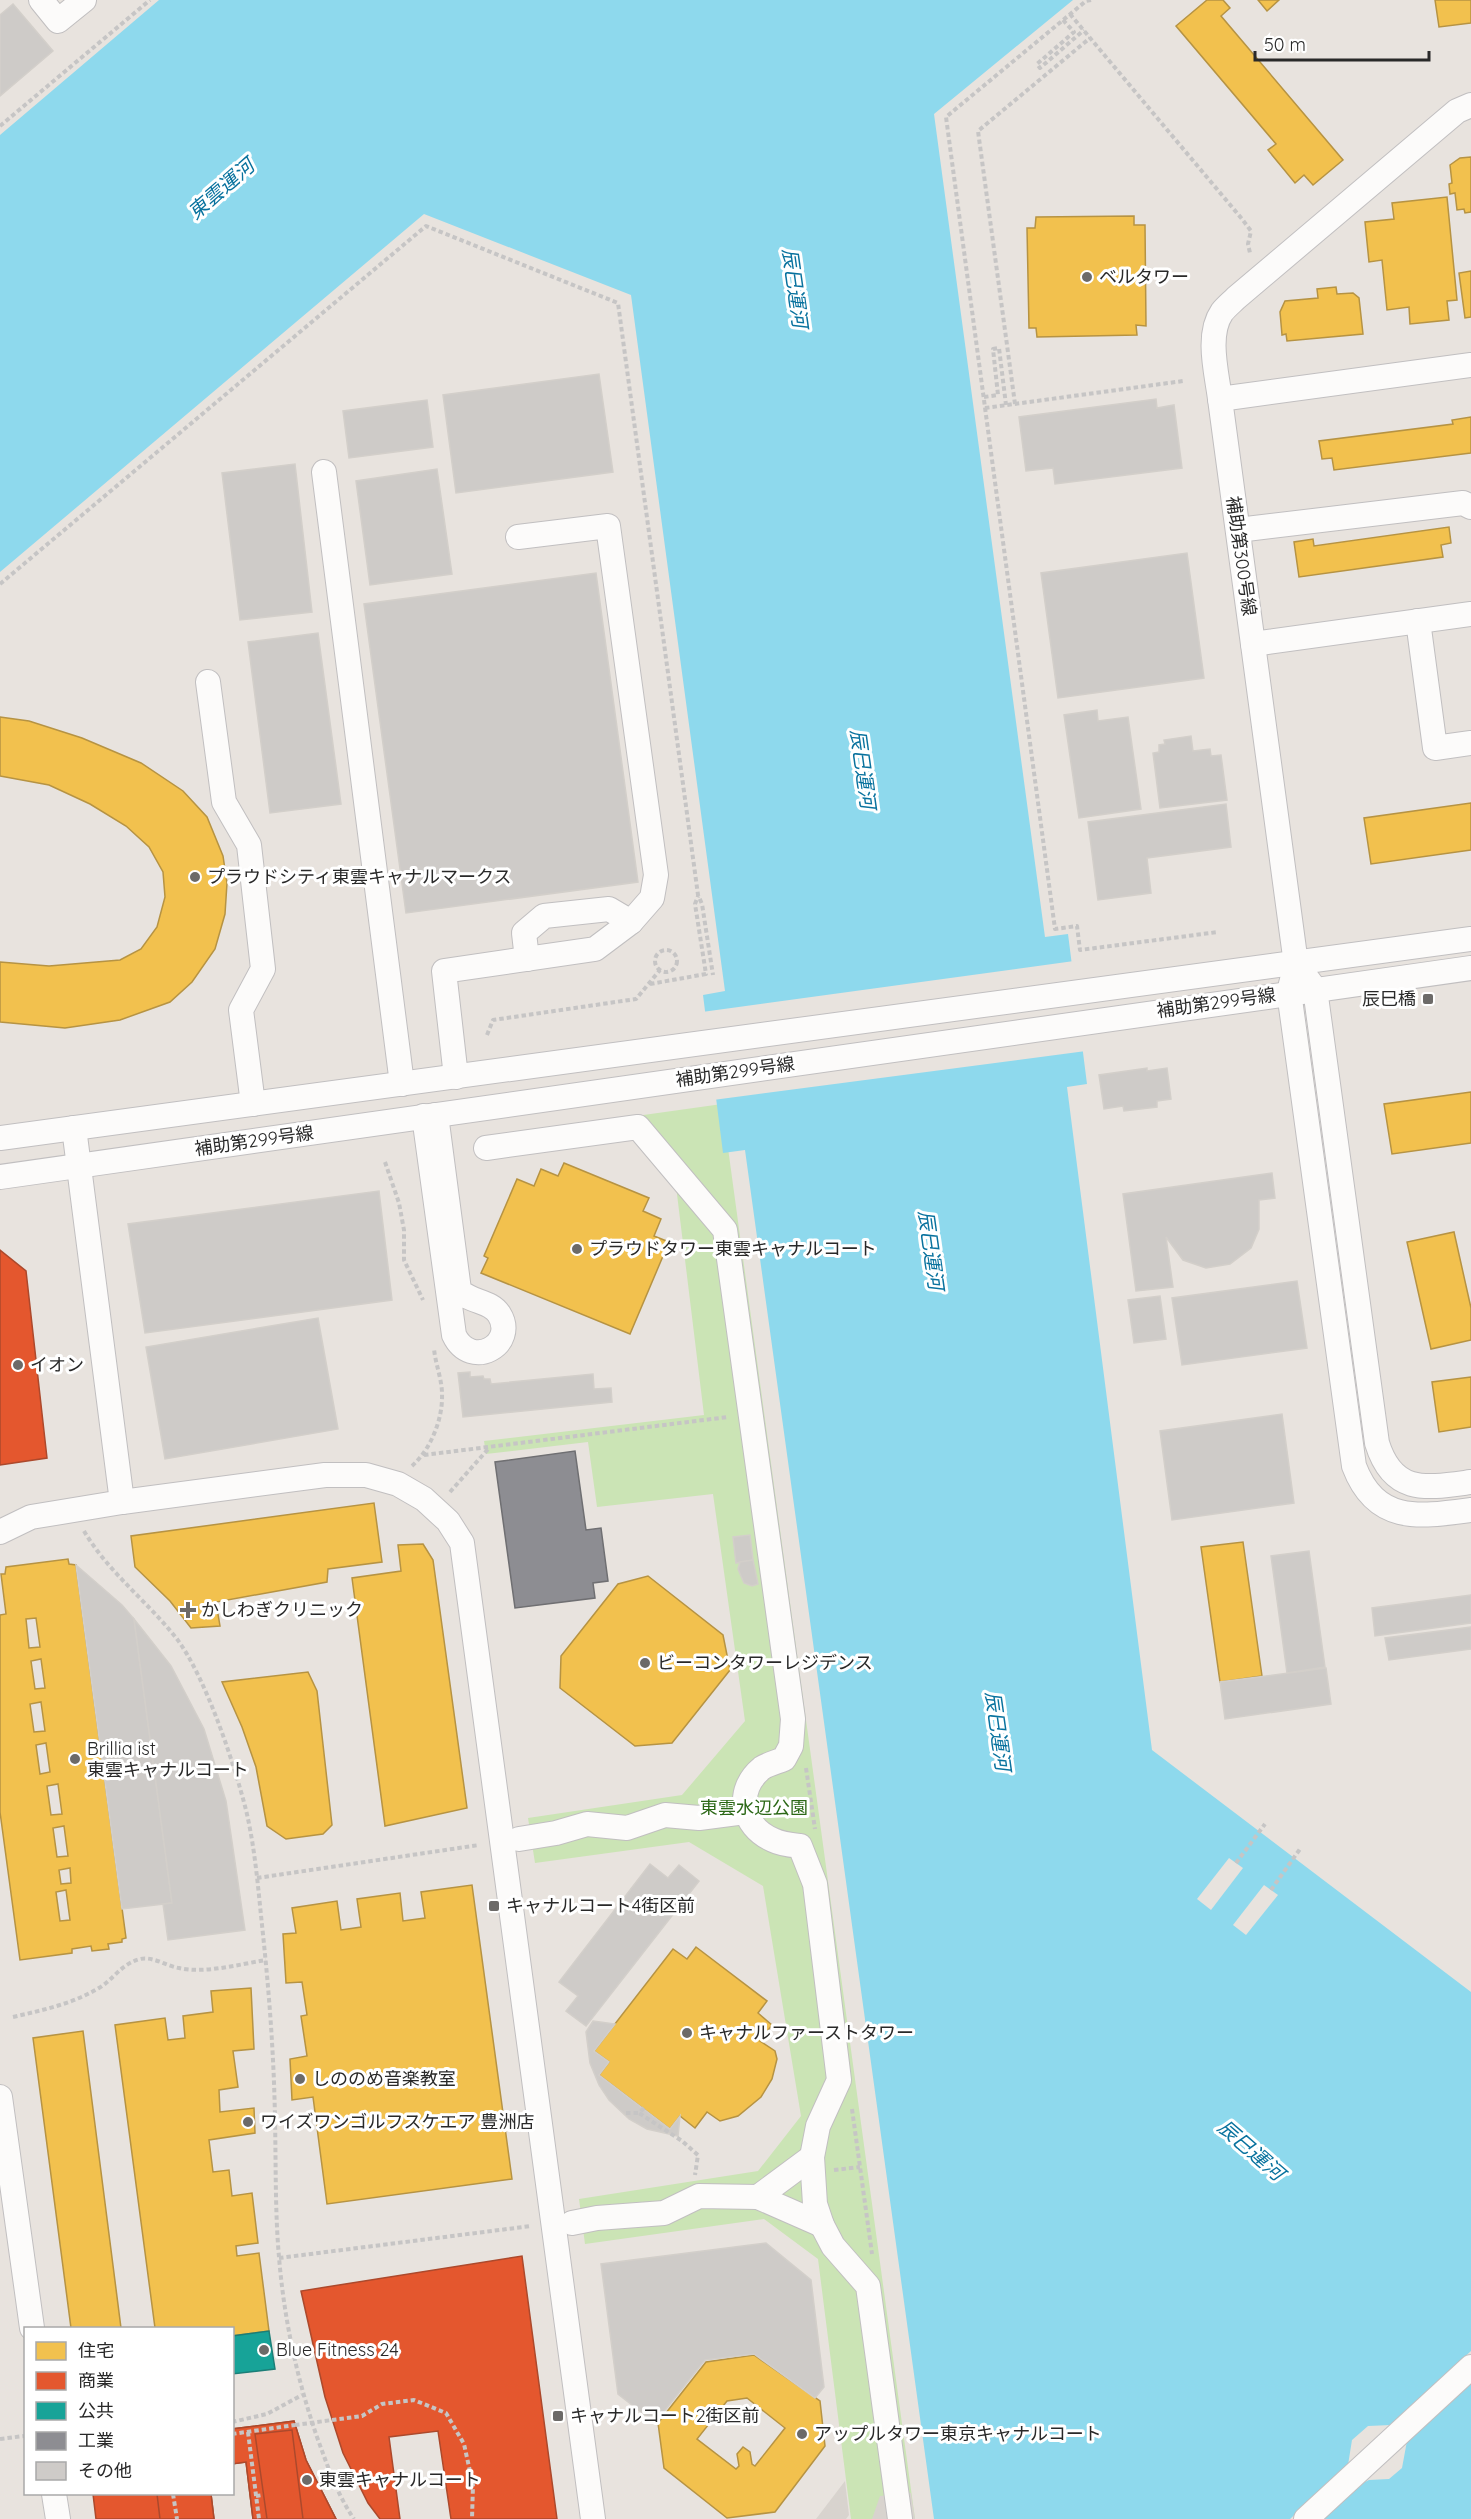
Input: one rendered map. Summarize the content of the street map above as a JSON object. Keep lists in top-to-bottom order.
{
  "streets": {
    "street": ["補助第300号線", "補助第299号線"]
  },
  "crossings": [
    ["補助第300号線", "補助第299号線"]
  ],
  "water": ["東雲運河", "辰巳運河"],
  "parks": ["東雲水辺公園"],
  "places": {
    "other": [
      "ベルタワー",
      "プラウドシティ東雲キャナルマークス",
      "プラウドタワー東雲キャナルコート",
      "イオン",
      "ビーコンタワーレジデンス",
      "Brillia ist 東雲キャナルコート",
      "キャナルファーストタワー",
      "しののめ音楽教室",
      "ワイズワンゴルフスケエア 豊洲店",
      "Blue Fitness 24",
      "アップルタワー東京キャナルコート",
      "東雲キャナルコート"
    ],
    "transit": ["辰巳橋", "キャナルコート4街区前", "キャナルコート2街区前"],
    "health": ["かしわぎクリニック"]
  },
  "legend": [
    "住宅",
    "商業",
    "公共",
    "工業",
    "その他"
  ],
  "scale_bar": "50 m"
}
